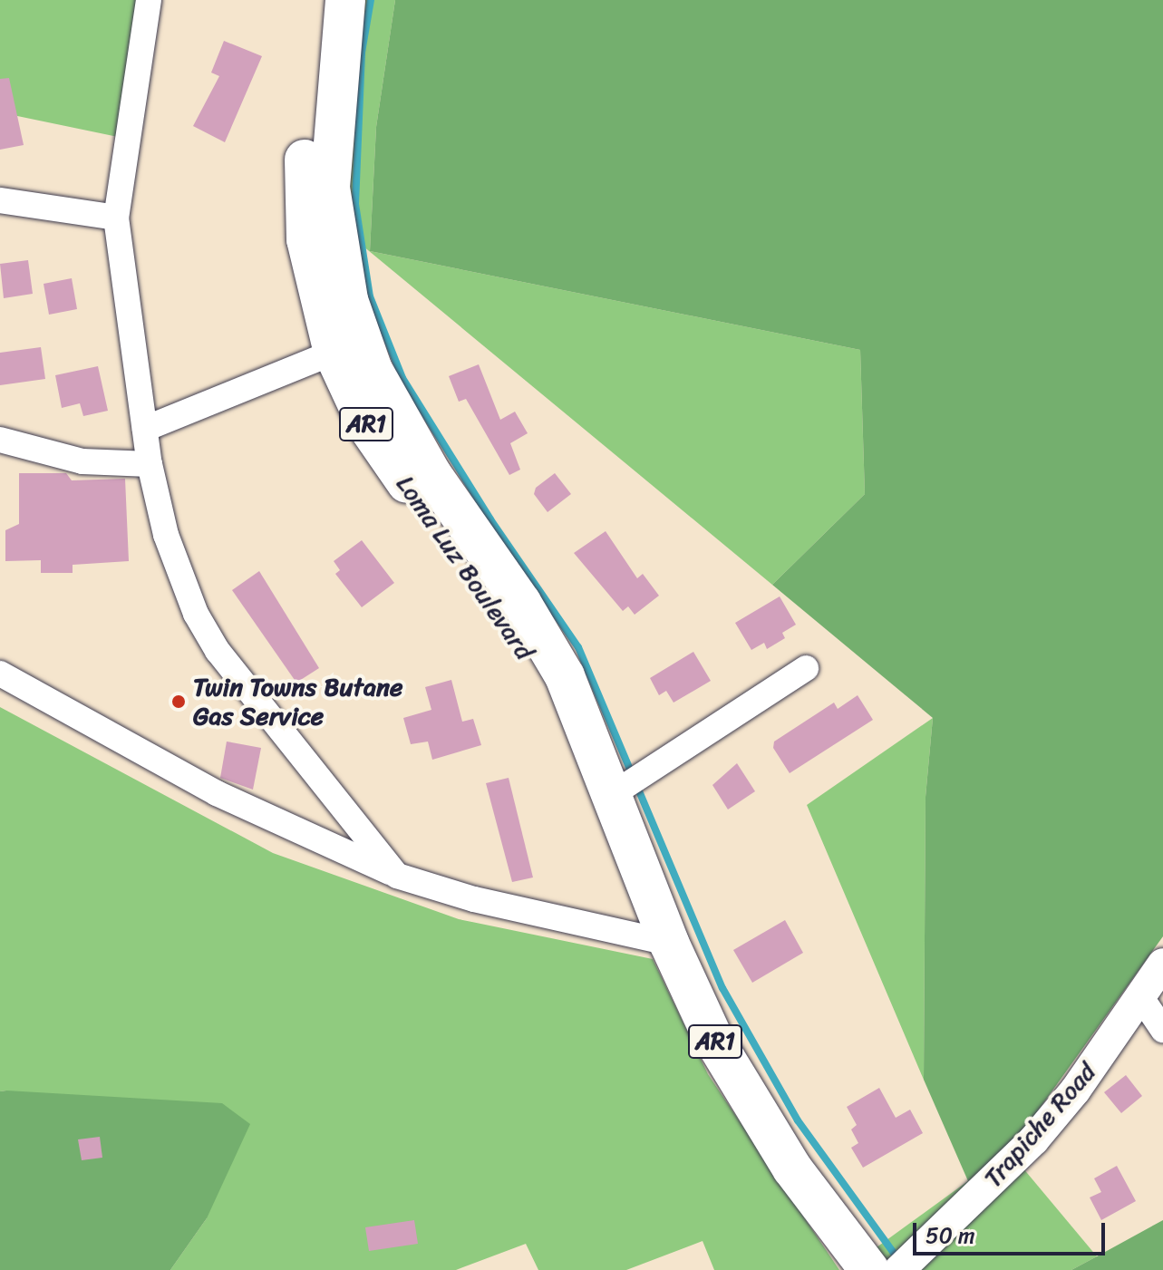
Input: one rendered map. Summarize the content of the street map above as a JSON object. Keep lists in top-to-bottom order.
{
  "streets": {
    "highway": ["AR1", "Loma Luz Boulevard"],
    "street": ["Trapiche Road"]
  },
  "crossings": [
    ["AR1", "Loma Luz Boulevard"]
  ],
  "places": ["Twin Towns Butane Gas Service"],
  "scale_bar": "50 m"
}
